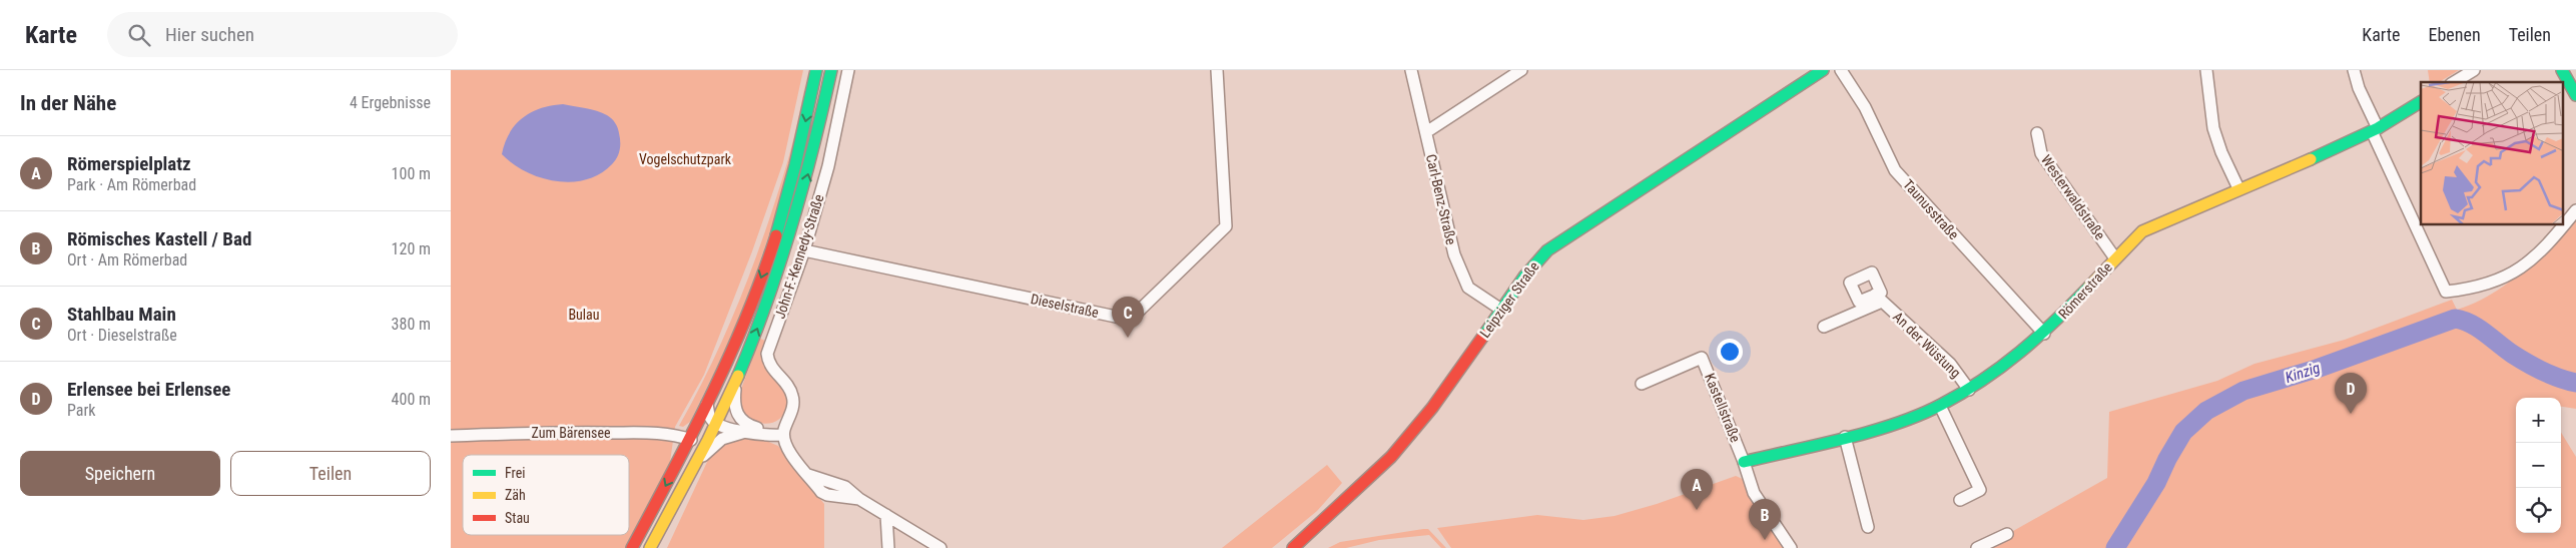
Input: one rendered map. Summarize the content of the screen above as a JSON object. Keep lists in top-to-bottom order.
{
  "streets": {
    "main road": ["Römerstraße", "Leipziger Straße"],
    "street": [
      "Westerwaldstraße",
      "Carl-Benz-Straße",
      "Taunusstraße",
      "John-F.-Kennedy-Straße",
      "Dieselstraße",
      "An der Wüstung",
      "Kastellstraße",
      "Zum Bärensee"
    ]
  },
  "crossings": [
    ["Westerwaldstraße", "Römerstraße"],
    ["Carl-Benz-Straße", "Leipziger Straße"],
    ["Taunusstraße", "Römerstraße"],
    ["John-F.-Kennedy-Straße", "Dieselstraße"],
    ["Römerstraße", "An der Wüstung"],
    ["Römerstraße", "Kastellstraße"]
  ],
  "water": ["Kinzig"],
  "parks": ["Vogelschutzpark", "Bulau"],
  "legend": ["Frei", "Zäh", "Stau"],
  "page": {
    "header": "Karte",
    "search": "Hier suchen",
    "nav": ["Karte", "Ebenen", "Teilen"],
    "heading": ["In der Nähe", "4 Ergebnisse"],
    "list": [
      {
        "mark": "A",
        "name": "Römerspielplatz",
        "note": "Park · Am Römerbad",
        "value": "100 m"
      },
      {
        "mark": "B",
        "name": "Römisches Kastell / Bad",
        "note": "Ort · Am Römerbad",
        "value": "120 m"
      },
      {
        "mark": "C",
        "name": "Stahlbau Main",
        "note": "Ort · Dieselstraße",
        "value": "380 m"
      },
      {
        "mark": "D",
        "name": "Erlensee bei Erlensee",
        "note": "Park",
        "value": "400 m"
      }
    ],
    "pins": [
      "C",
      "D",
      "A",
      "B"
    ],
    "map_buttons": ["+", "−"],
    "buttons": ["Speichern", "Teilen"]
  }
}
